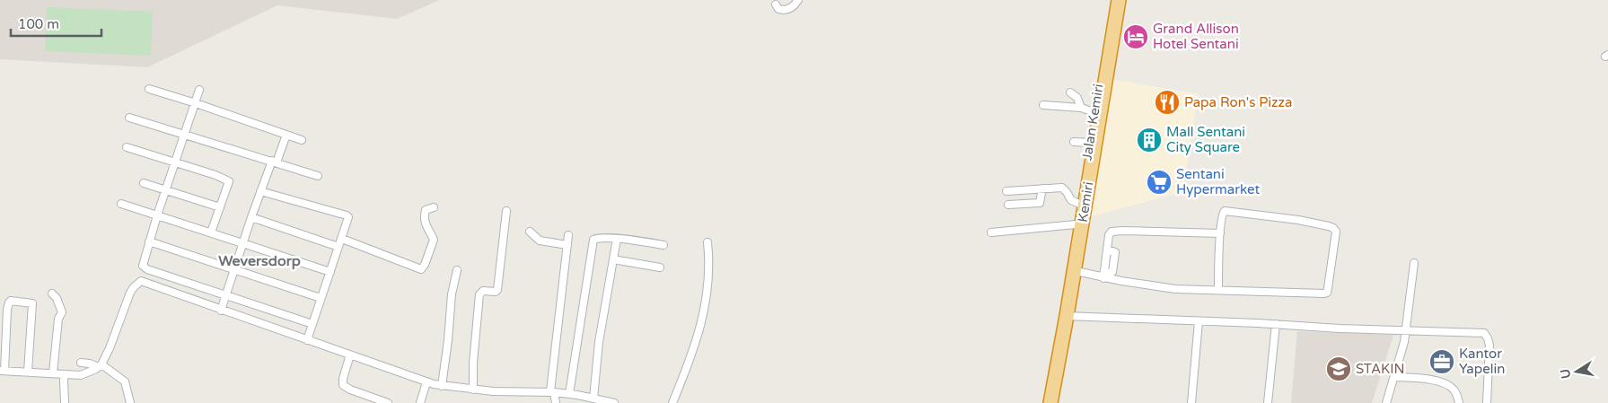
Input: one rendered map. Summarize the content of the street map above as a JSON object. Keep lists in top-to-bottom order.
{
  "streets": {
    "highway": ["Jalan Kemiri", "Kemiri"]
  },
  "crossings": [
    ["Jalan Kemiri", "Kemiri"]
  ],
  "districts": ["Weversdorp"],
  "places": {
    "hotel": ["Grand Allison Hotel Sentani"],
    "restaurant": ["Papa Ron's Pizza"],
    "building": ["Mall Sentani City Square"],
    "supermarket": ["Sentani Hypermarket"],
    "office": ["Kantor Yapelin"],
    "school or university": ["STAKIN"]
  },
  "scale_bar": "100 m",
  "north": "left"
}
